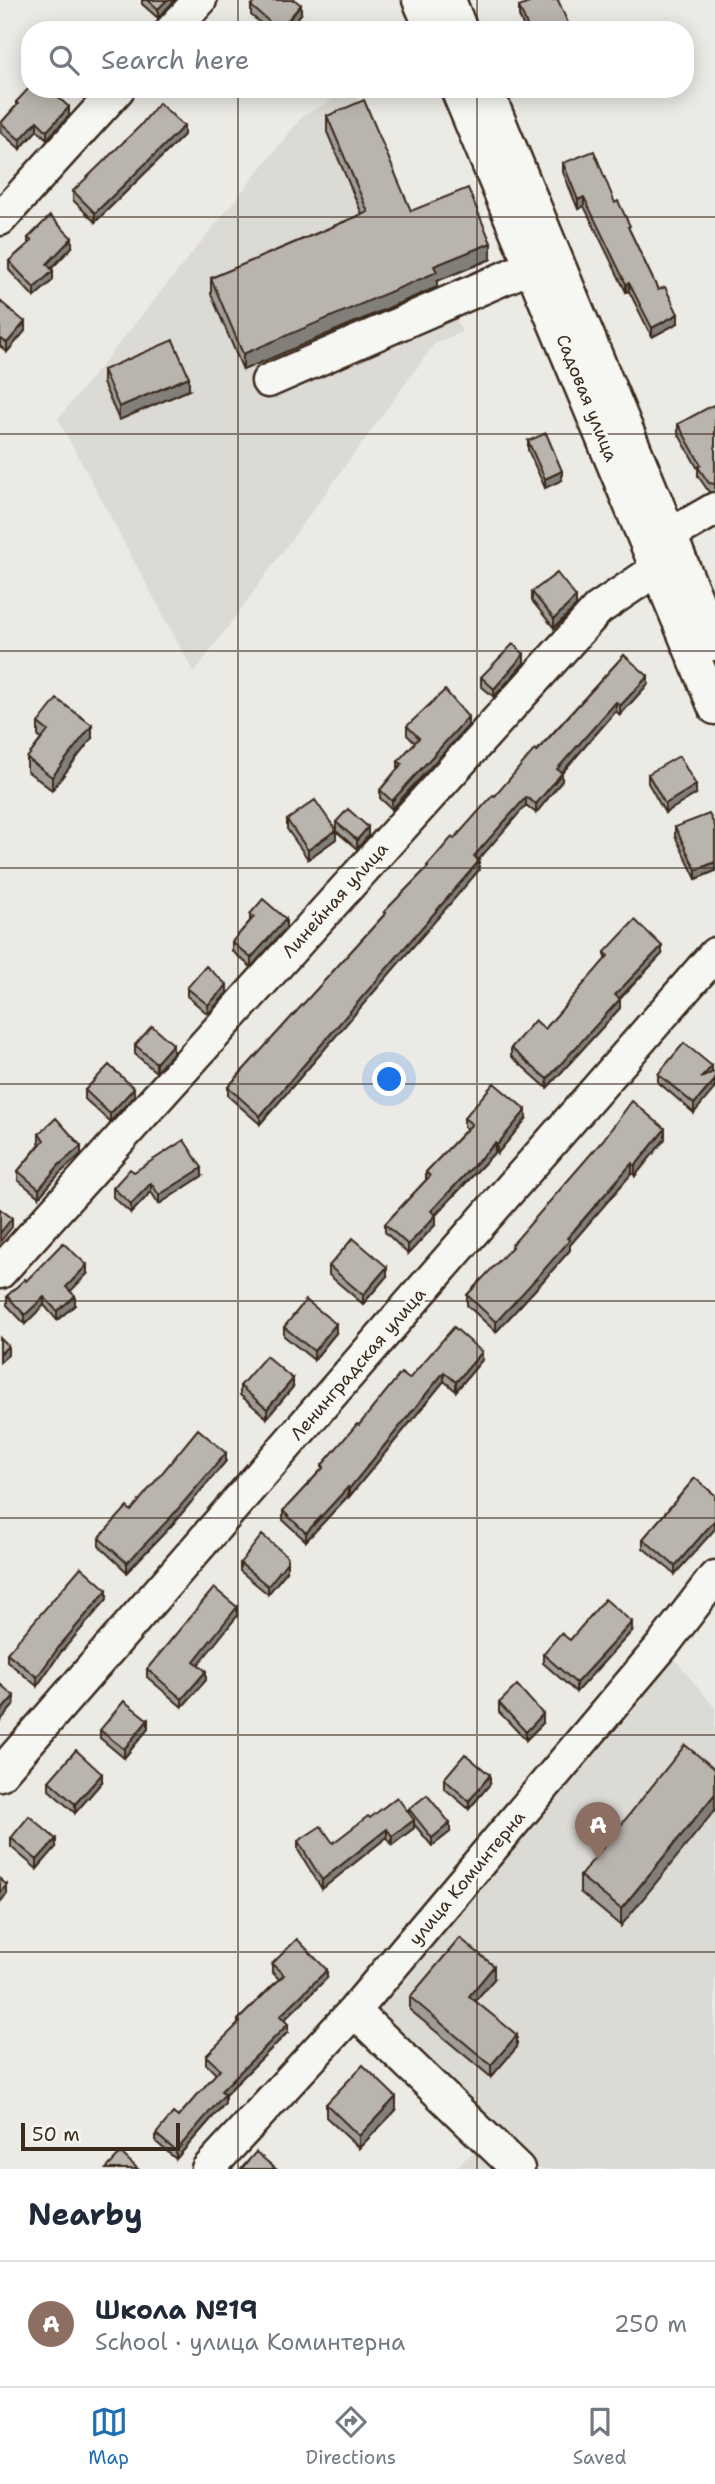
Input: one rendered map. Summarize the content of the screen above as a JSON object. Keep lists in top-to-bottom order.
{
  "streets": {
    "street": [
      "Садовая улица",
      "Линейная улица",
      "Ленинградская улица",
      "улица Коминтерна"
    ]
  },
  "crossings": [
    ["Садовая улица", "Линейная улица"]
  ],
  "scale_bar": "50 m",
  "page": {
    "search": "Search here",
    "pins": "A",
    "scale": "50 m",
    "heading": "Nearby",
    "list": [
      {
        "mark": "A",
        "name": "Школа №19",
        "note": "School · улица Коминтерна",
        "value": "250 m"
      }
    ],
    "nav": ["Map", "Directions", "Saved"]
  }
}
